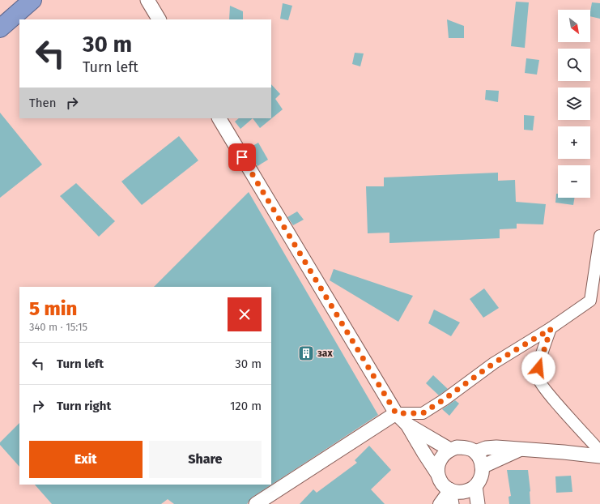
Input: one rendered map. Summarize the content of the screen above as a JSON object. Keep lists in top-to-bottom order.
{
  "places": {
    "building": ["зах"]
  },
  "north": "bottom right",
  "page": {
    "map_buttons": ["+", "−"],
    "turn": ["30 m", "Turn left"],
    "then": "Then",
    "heading": ["5 min", "340 m · 15:15"],
    "list": [
      {
        "name": "Turn left",
        "value": "30 m"
      },
      {
        "name": "Turn right",
        "value": "120 m"
      }
    ],
    "buttons": ["Exit", "Share"]
  }
}
